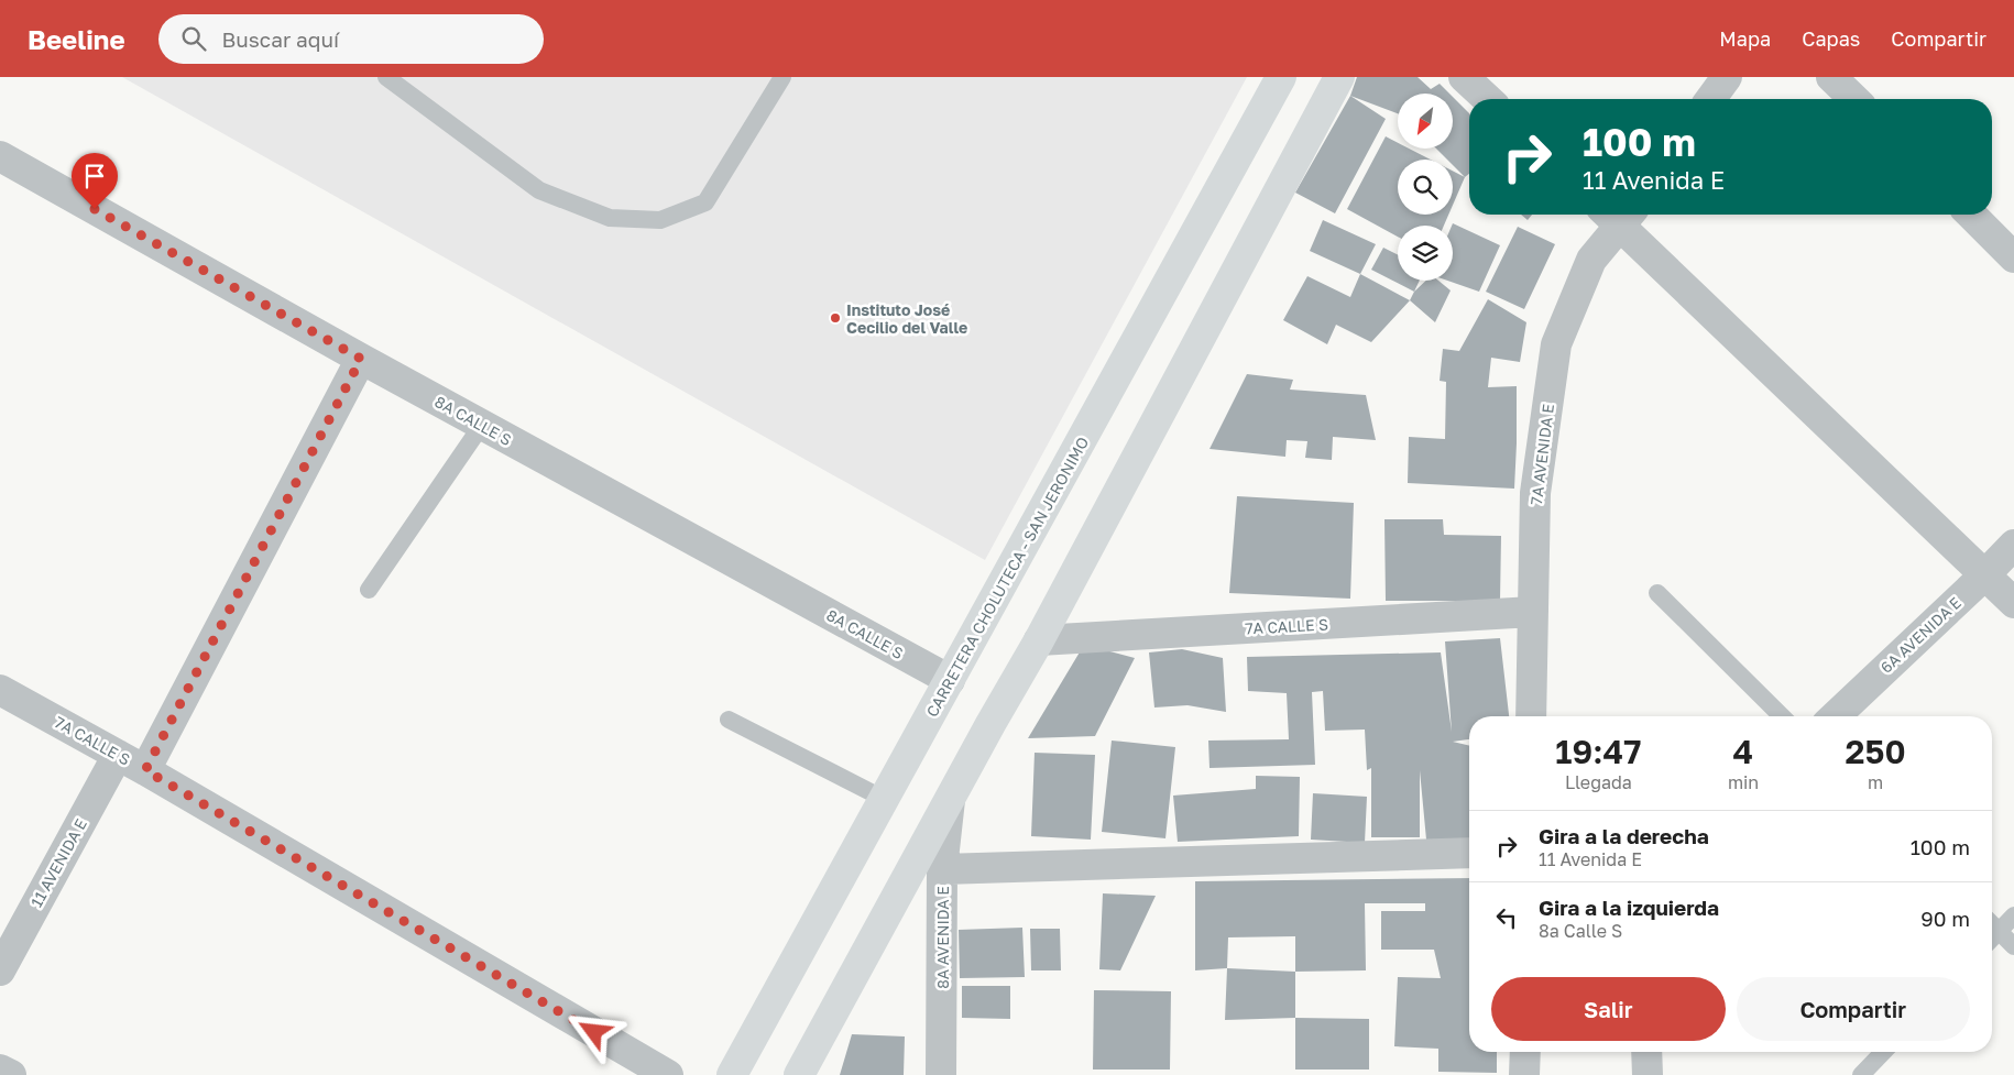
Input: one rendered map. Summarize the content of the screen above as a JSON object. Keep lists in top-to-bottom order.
{
  "streets": {
    "highway": ["CARRETERA CHOLUTECA - SAN JERONIMO"],
    "street": [
      "8A CALLE S",
      "7A AVENIDA E",
      "7A CALLE S",
      "6A AVENIDA E",
      "11 AVENIDA E",
      "8A AVENIDA E"
    ]
  },
  "crossings": [
    ["8A CALLE S", "CARRETERA CHOLUTECA - SAN JERONIMO"],
    ["7A AVENIDA E", "7A CALLE S"],
    ["7A CALLE S", "11 AVENIDA E"]
  ],
  "places": ["Instituto José Cecilio del Valle"],
  "north": "bottom left",
  "page": {
    "header": "Beeline",
    "search": "Buscar aquí",
    "nav": ["Mapa", "Capas", "Compartir"],
    "turn": ["100 m", "11 Avenida E"],
    "eta": [
      "19:47",
      "Llegada",
      "4",
      "min",
      "250",
      "m"
    ],
    "list": [
      {
        "name": "Gira a la derecha",
        "note": "11 Avenida E",
        "value": "100 m"
      },
      {
        "name": "Gira a la izquierda",
        "note": "8a Calle S",
        "value": "90 m"
      }
    ],
    "buttons": ["Salir", "Compartir"]
  }
}
